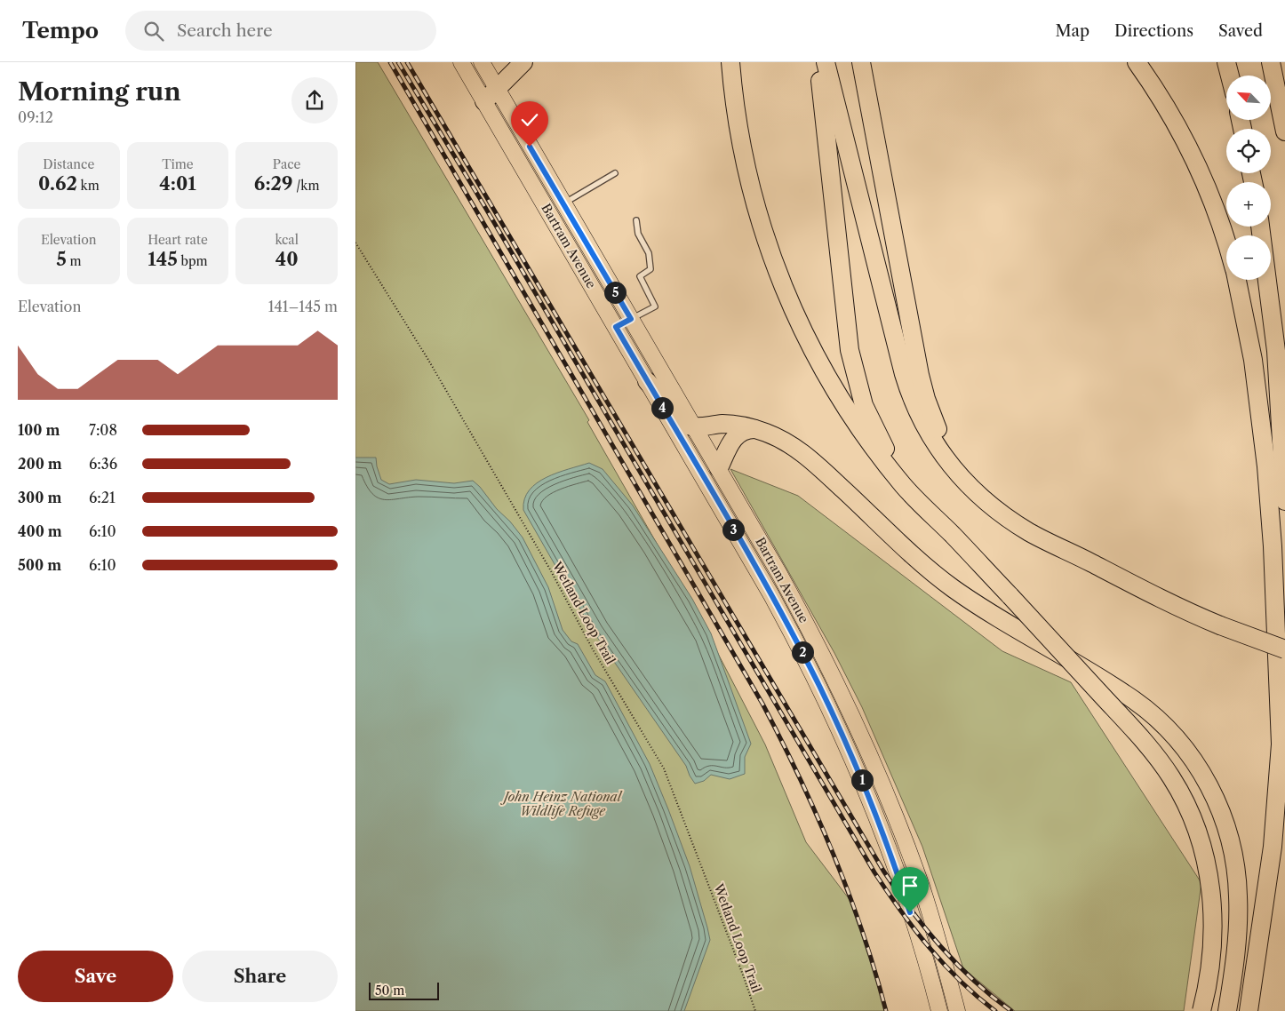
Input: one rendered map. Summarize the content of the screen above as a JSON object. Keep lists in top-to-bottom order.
{
  "streets": {
    "main road": ["Bartram Avenue"],
    "path": ["Wetland Loop Trail"]
  },
  "parks": ["John Heinz National Wildlife Refuge"],
  "scale_bar": "50 m",
  "north": "top left",
  "page": {
    "header": "Tempo",
    "search": "Search here",
    "nav": ["Map", "Directions", "Saved"],
    "heading": ["Morning run", "09:12"],
    "map_buttons": ["+", "−"],
    "stats": [
      ["Distance", "0.62 km"],
      ["Time", "4:01"],
      ["Pace", "6:29 /km"],
      ["Elevation", "5 m"],
      ["Heart rate", "145 bpm"],
      ["kcal", "40"]
    ],
    "pins": [
      "5",
      "4",
      "3",
      "2",
      "1"
    ],
    "chart": ["Elevation", "141–145 m"],
    "list": [
      {
        "name": "100 m",
        "note": "7:08"
      },
      {
        "name": "200 m",
        "note": "6:36"
      },
      {
        "name": "300 m",
        "note": "6:21"
      },
      {
        "name": "400 m",
        "note": "6:10"
      },
      {
        "name": "500 m",
        "note": "6:10"
      }
    ],
    "buttons": ["Save", "Share"],
    "scale": "50 m"
  }
}
